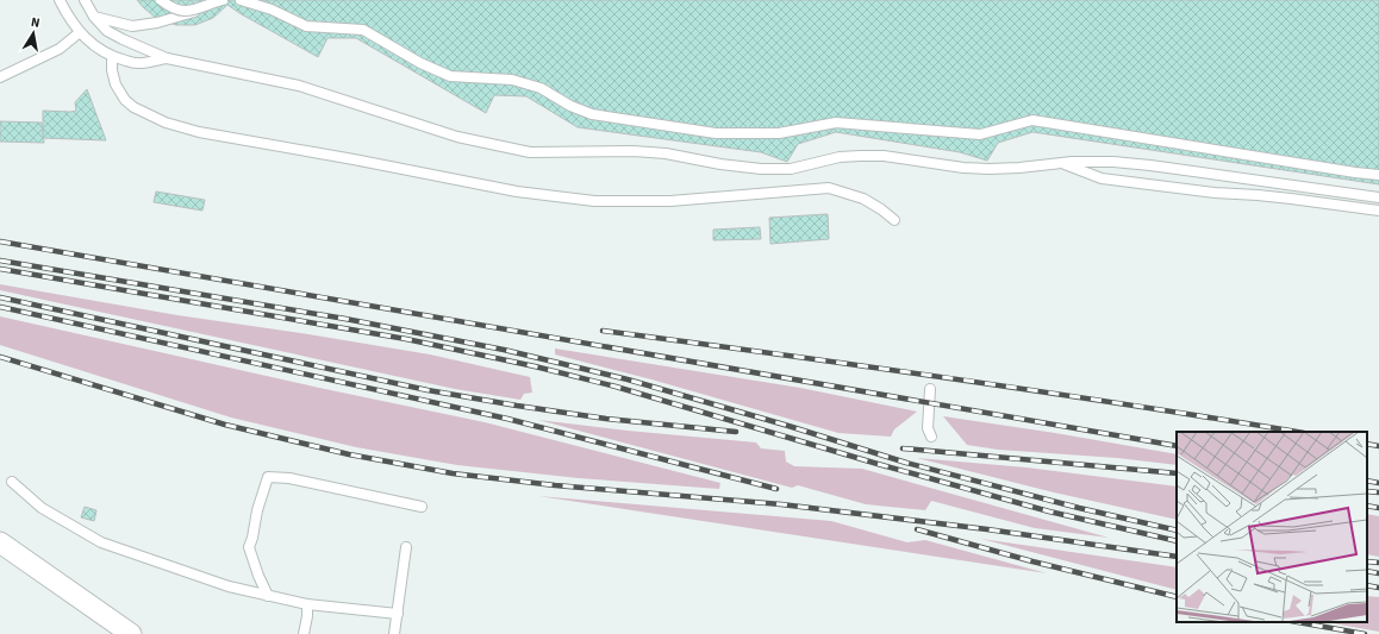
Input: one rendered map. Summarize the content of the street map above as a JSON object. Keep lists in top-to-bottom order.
{
  "north": "top"
}
